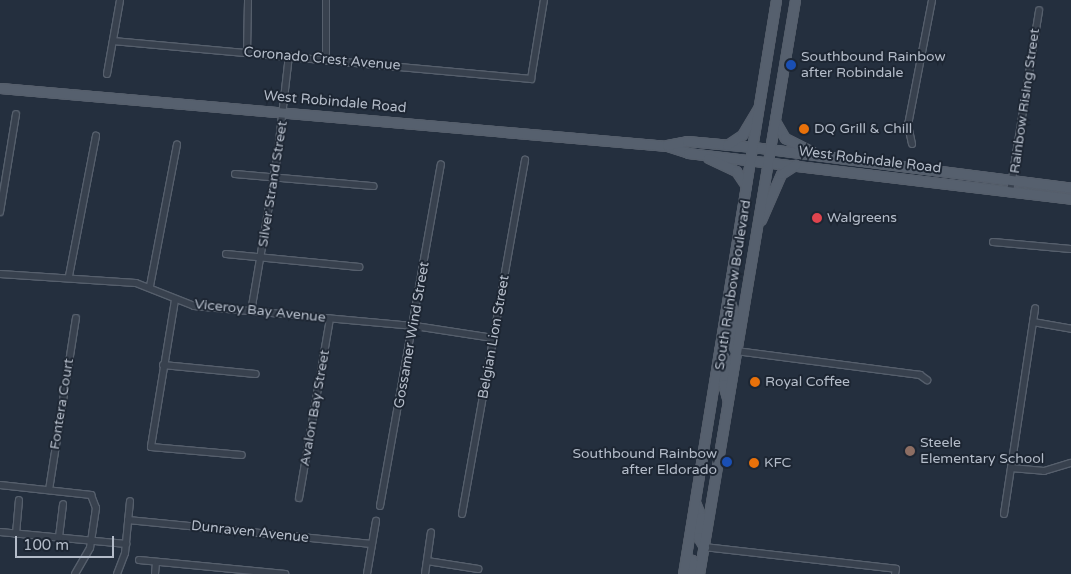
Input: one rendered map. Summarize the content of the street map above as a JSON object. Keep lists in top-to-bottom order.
{
  "streets": {
    "main road": ["West Robindale Road", "South Rainbow Boulevard"],
    "street": [
      "Coronado Crest Avenue",
      "Rainbow Rising Street",
      "Silver Strand Street",
      "Viceroy Bay Avenue",
      "Gossamer Wind Street",
      "Belgian Lion Street",
      "Fontera Court",
      "Avalon Bay Street",
      "Dunraven Avenue"
    ]
  },
  "crossings": [
    ["Coronado Crest Avenue", "Silver Strand Street"],
    ["Rainbow Rising Street", "West Robindale Road"],
    ["West Robindale Road", "Silver Strand Street"],
    ["West Robindale Road", "South Rainbow Boulevard"],
    ["Silver Strand Street", "Viceroy Bay Avenue"],
    ["Viceroy Bay Avenue", "Gossamer Wind Street"],
    ["Viceroy Bay Avenue", "Belgian Lion Street"],
    ["Viceroy Bay Avenue", "Avalon Bay Street"]
  ],
  "places": [
    "Southbound Rainbow after Robindale",
    "DQ Grill & Chill",
    "Walgreens",
    "Royal Coffee",
    "Steele Elementary School",
    "Southbound Rainbow after Eldorado",
    "KFC"
  ],
  "scale_bar": "100 m"
}
